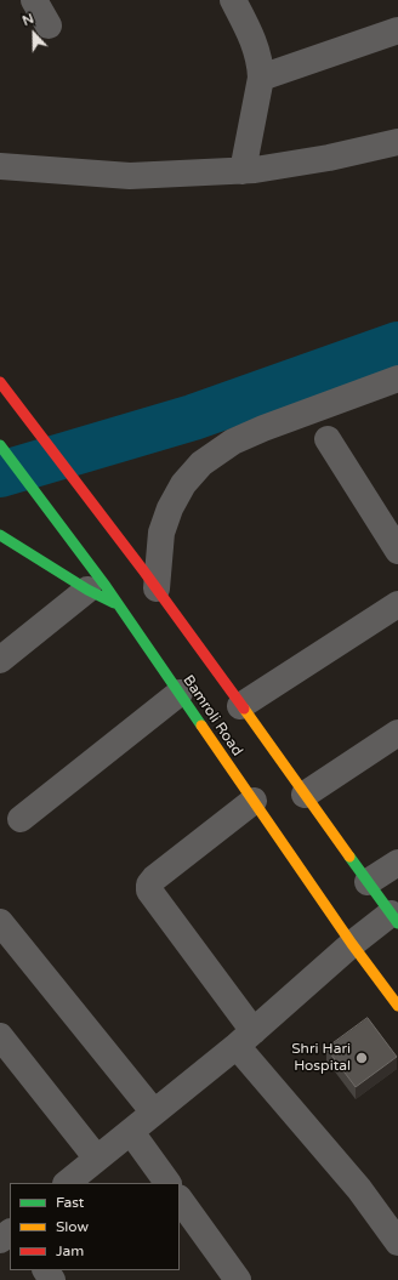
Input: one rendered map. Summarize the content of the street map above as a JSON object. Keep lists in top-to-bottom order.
{
  "streets": {
    "street": ["Bamroli Road"]
  },
  "places": ["Shri Hari Hospital"],
  "legend": ["Fast", "Slow", "Jam"],
  "north": "top"
}
